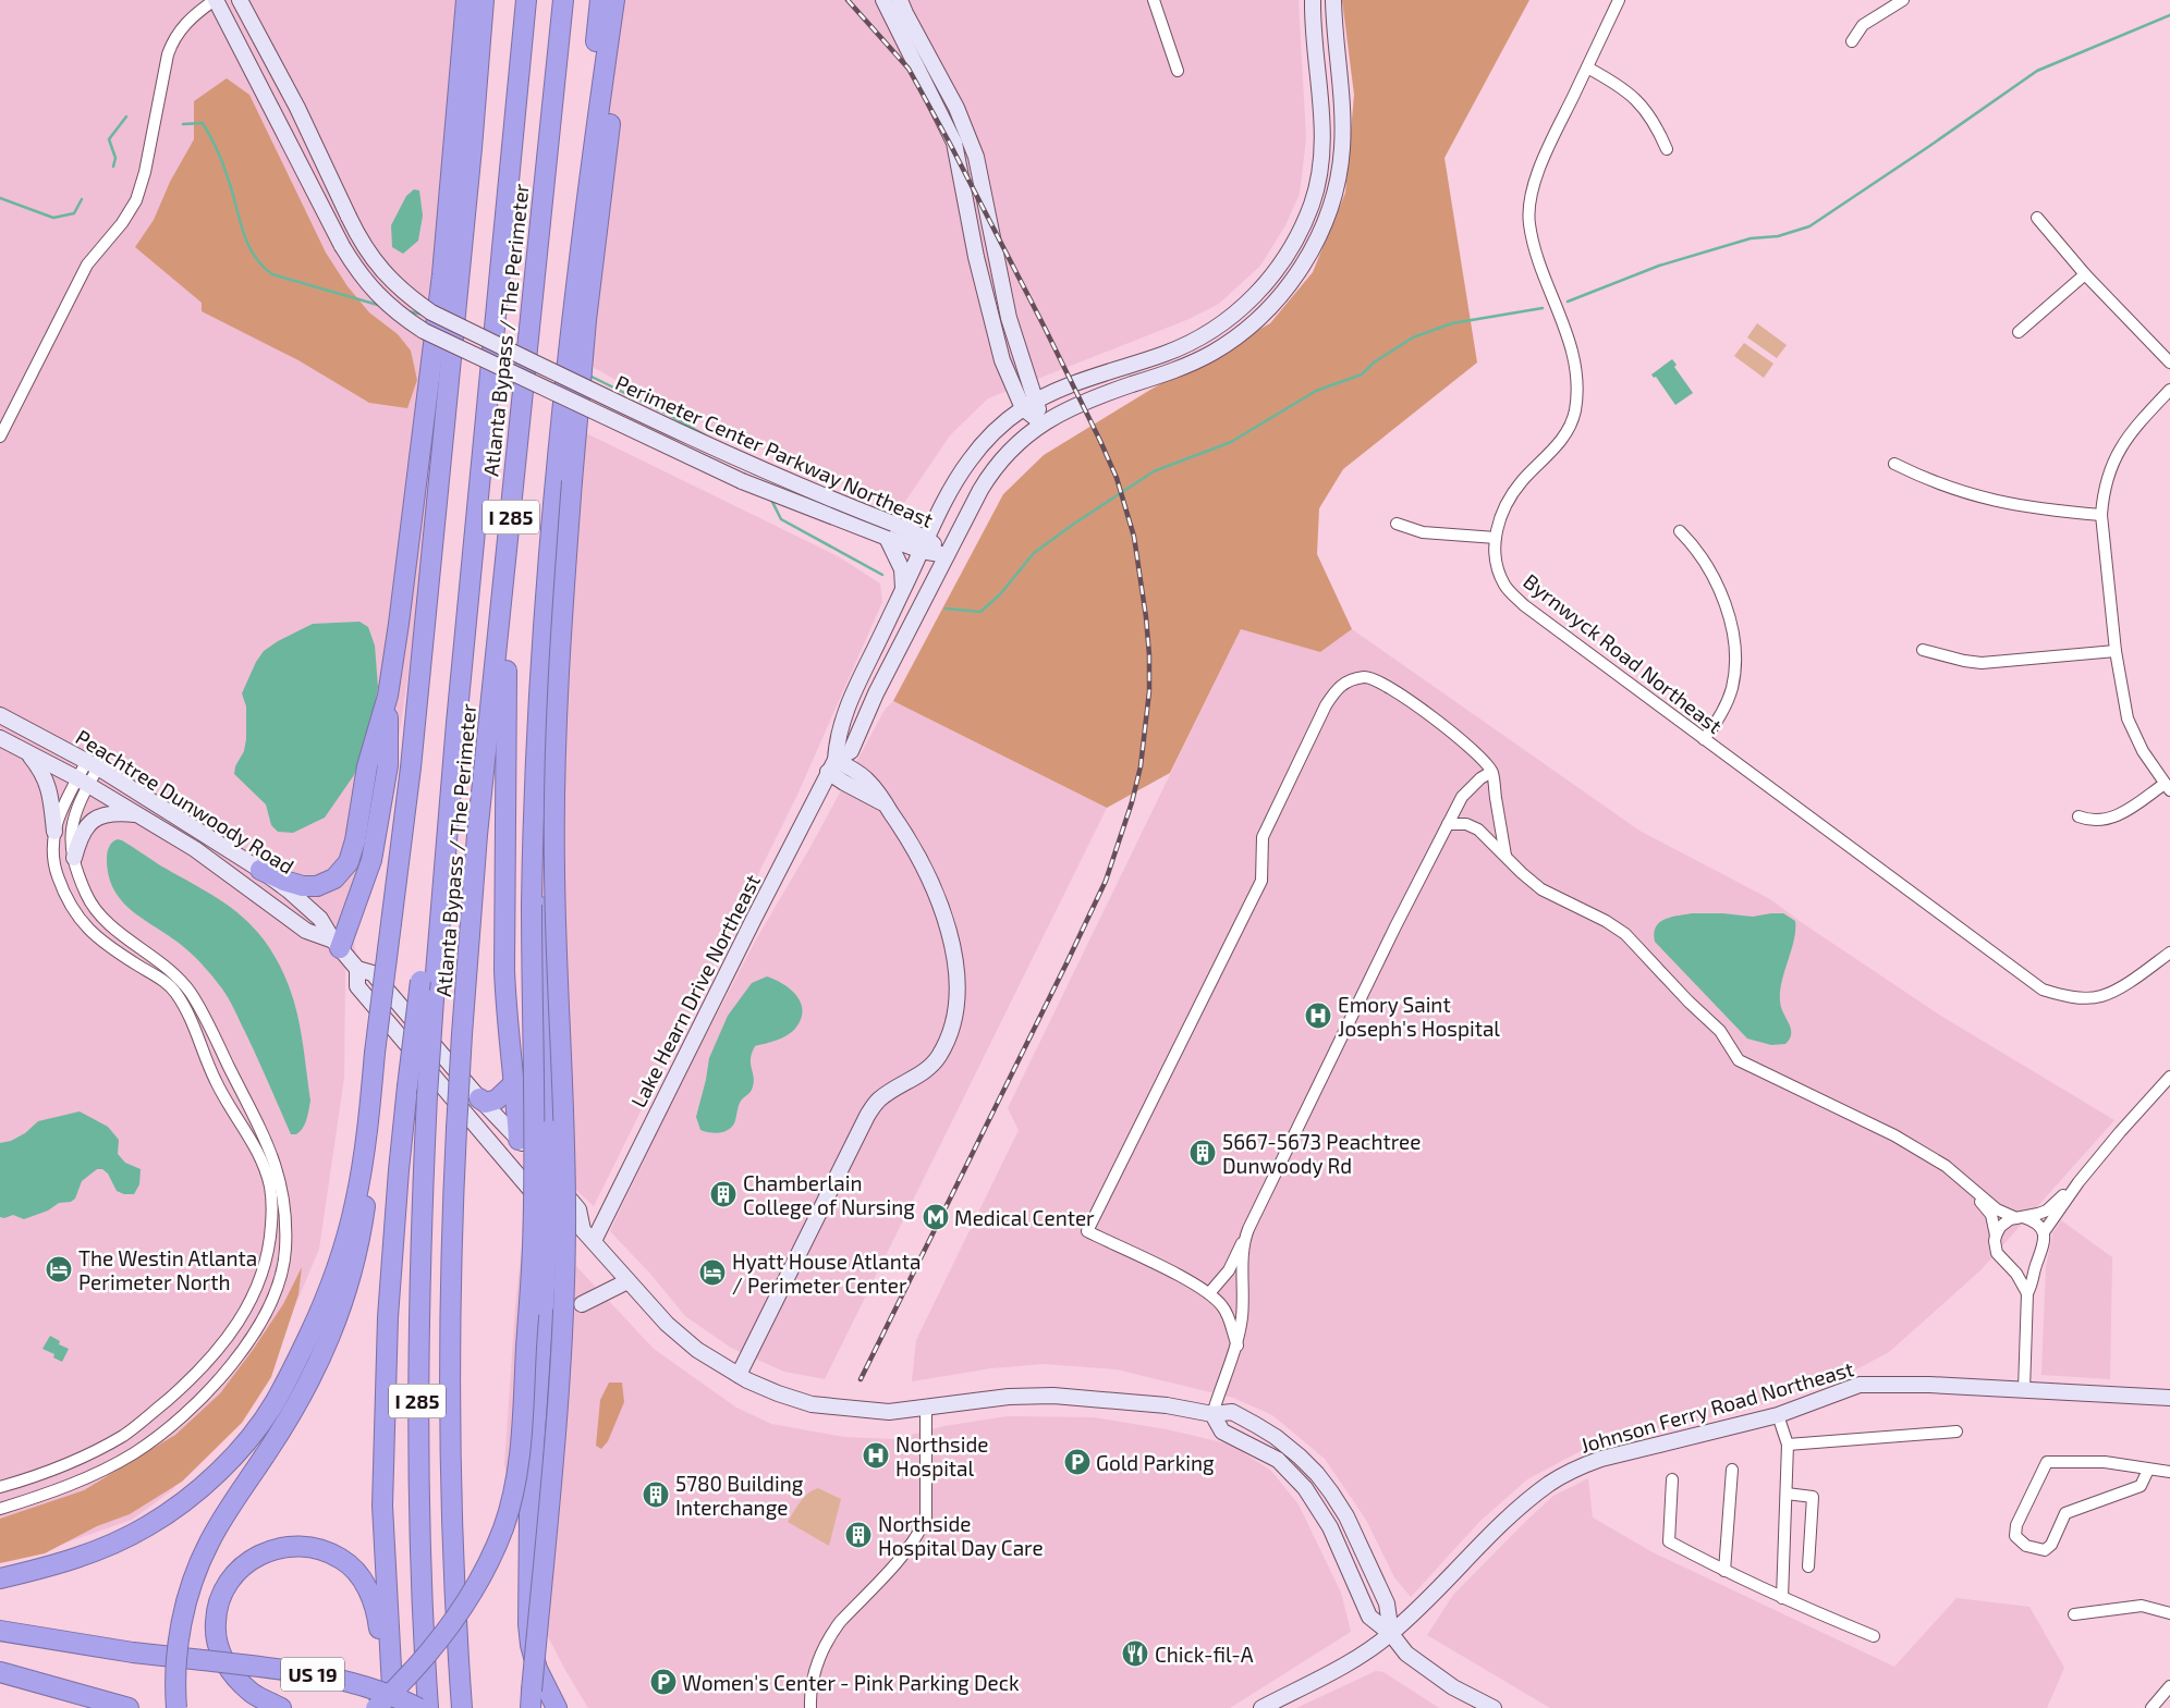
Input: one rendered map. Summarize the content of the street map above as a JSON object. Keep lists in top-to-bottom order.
{
  "streets": {
    "highway": ["Atlanta Bypass / The Perimeter", "I 285", "US 19"],
    "main road": [
      "Perimeter Center Parkway Northeast",
      "Peachtree Dunwoody Road",
      "Lake Hearn Drive Northeast",
      "Johnson Ferry Road Northeast"
    ],
    "street": ["Byrnwyck Road Northeast"]
  },
  "crossings": [
    ["Perimeter Center Parkway Northeast", "Lake Hearn Drive Northeast"],
    ["Peachtree Dunwoody Road", "Lake Hearn Drive Northeast"],
    ["Peachtree Dunwoody Road", "Johnson Ferry Road Northeast"]
  ],
  "places": {
    "hospital": ["Emory Saint Joseph's Hospital", "Northside Hospital"],
    "building": [
      "5667-5673 Peachtree Dunwoody Rd",
      "Chamberlain College of Nursing",
      "5780 Building Interchange",
      "Northside Hospital Day Care"
    ],
    "metro station": ["Medical Center"],
    "hotel": ["The Westin Atlanta Perimeter North", "Hyatt House Atlanta / Perimeter Center"],
    "parking": ["Gold Parking", "Women's Center - Pink Parking Deck"],
    "restaurant": ["Chick-fil-A"]
  }
}
